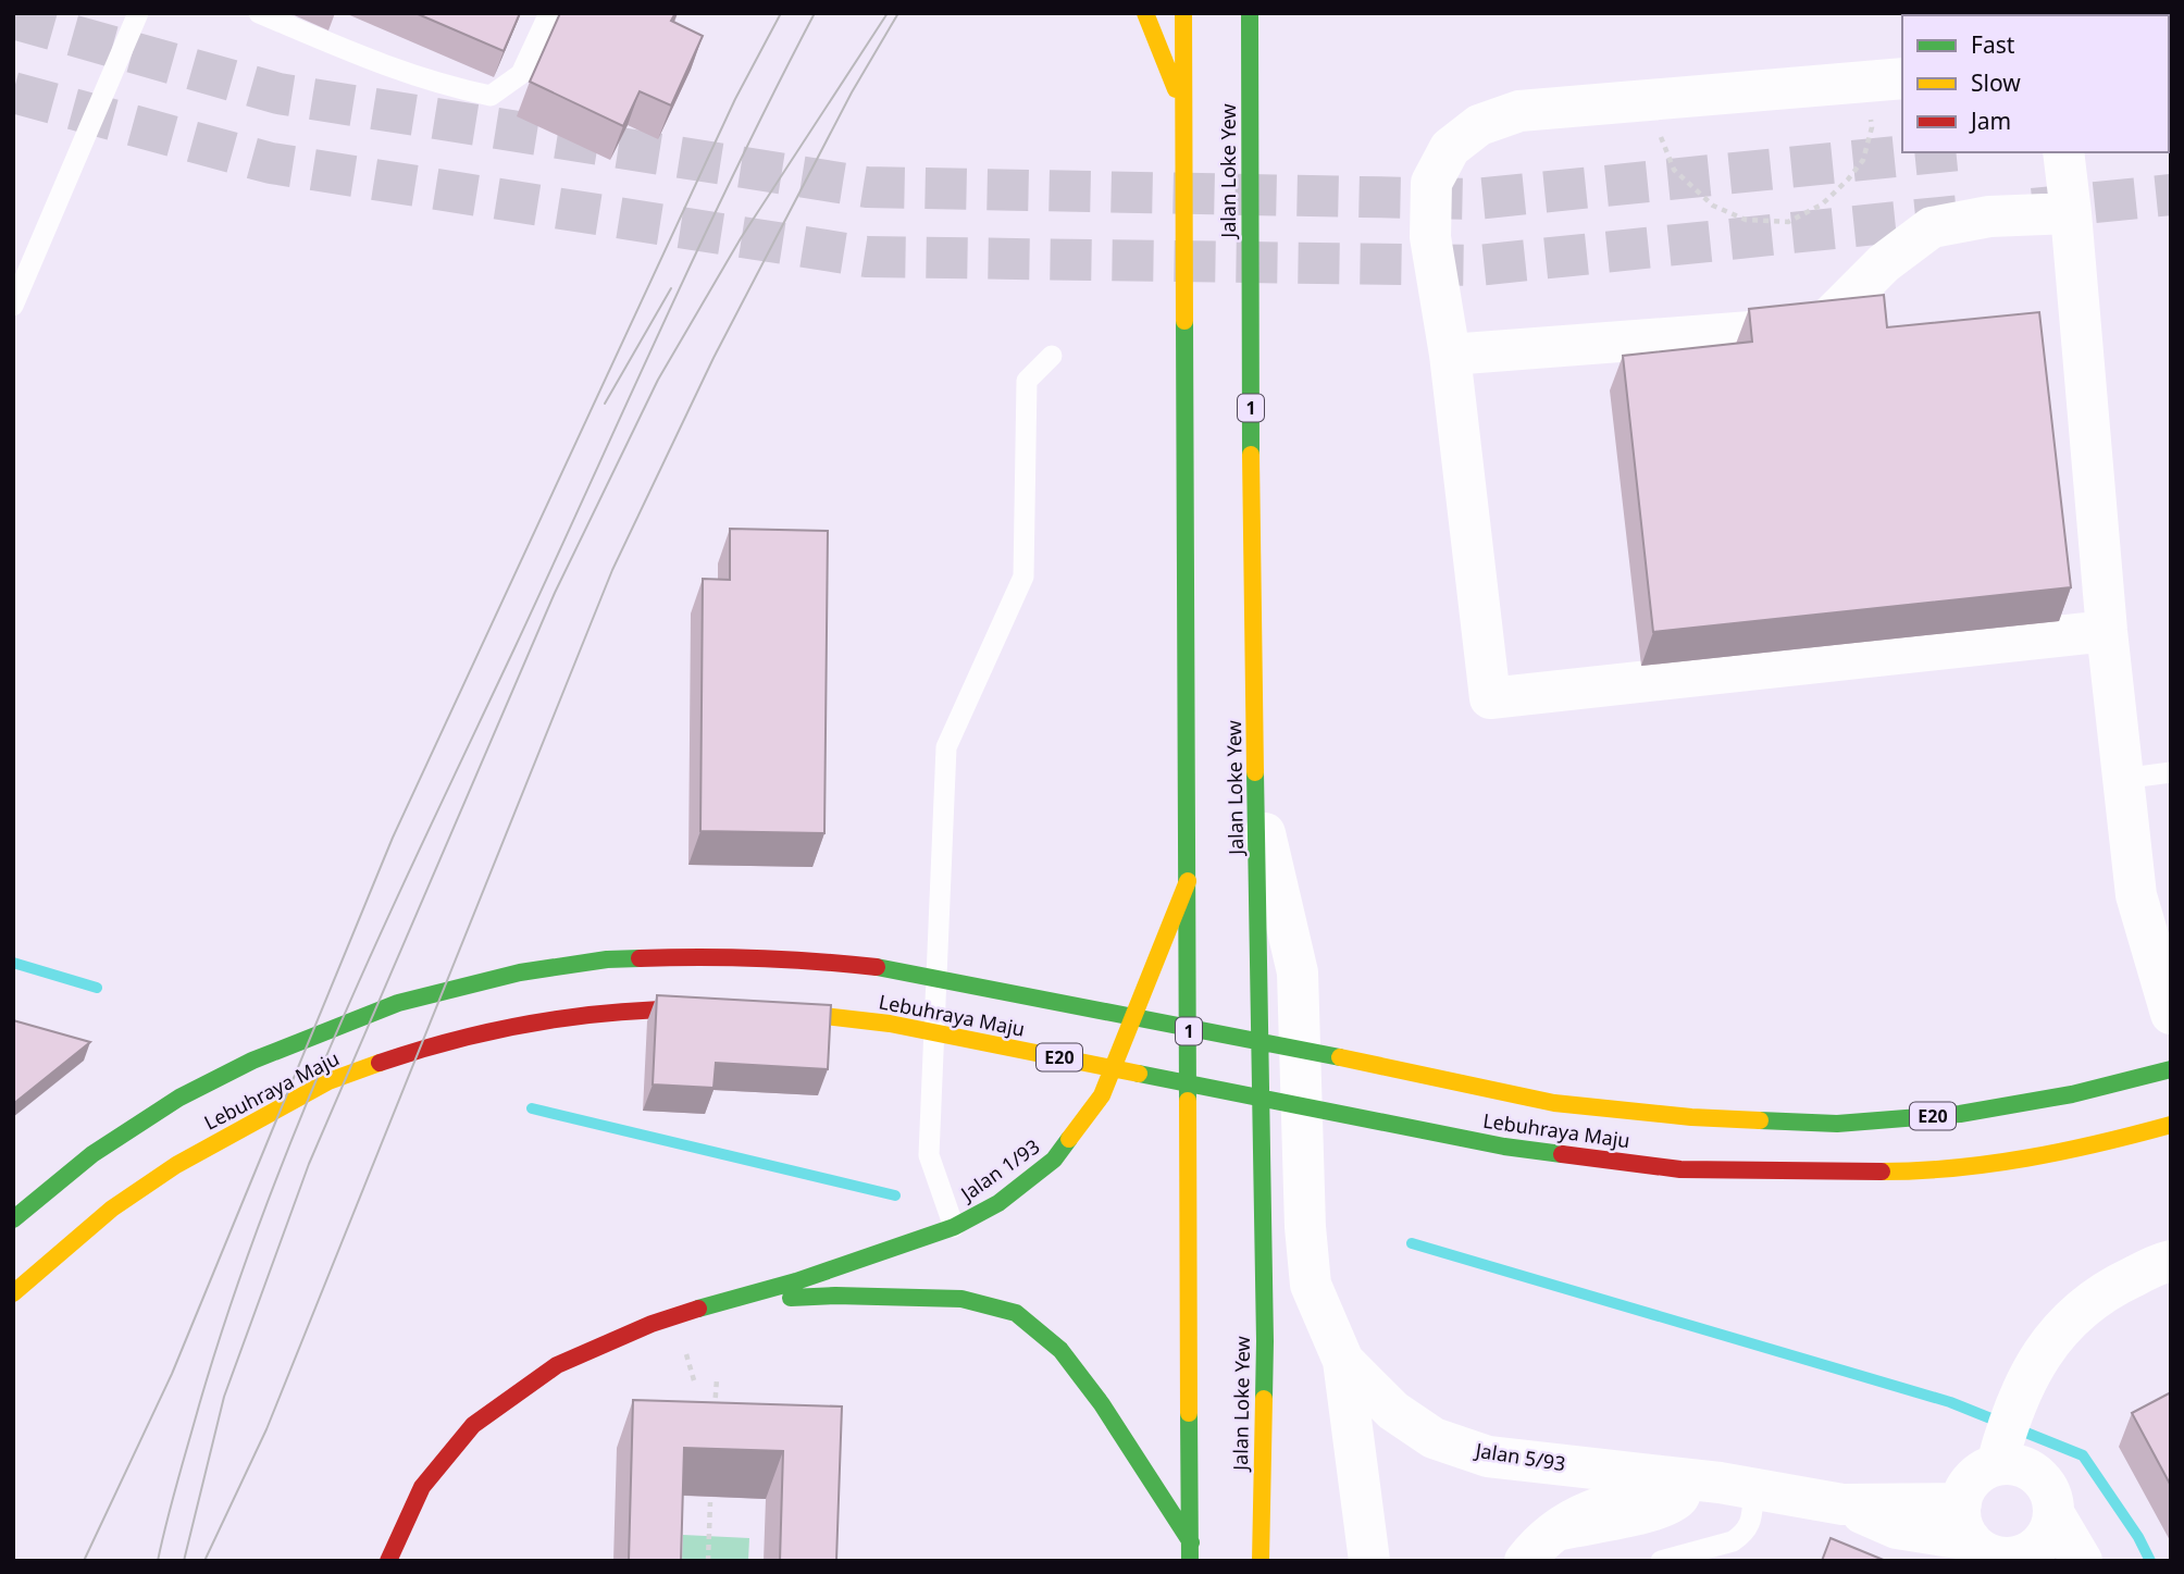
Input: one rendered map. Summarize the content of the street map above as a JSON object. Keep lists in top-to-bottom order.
{
  "streets": {
    "main road": [
      "Jalan Loke Yew",
      "1",
      "Lebuhraya Maju",
      "E20",
      "Jalan 1/93"
    ],
    "street": ["Jalan 5/93"]
  },
  "crossings": [
    ["Jalan Loke Yew", "Jalan 5/93"],
    ["1", "Jalan 1/93"]
  ],
  "legend": ["Fast", "Slow", "Jam"]
}
